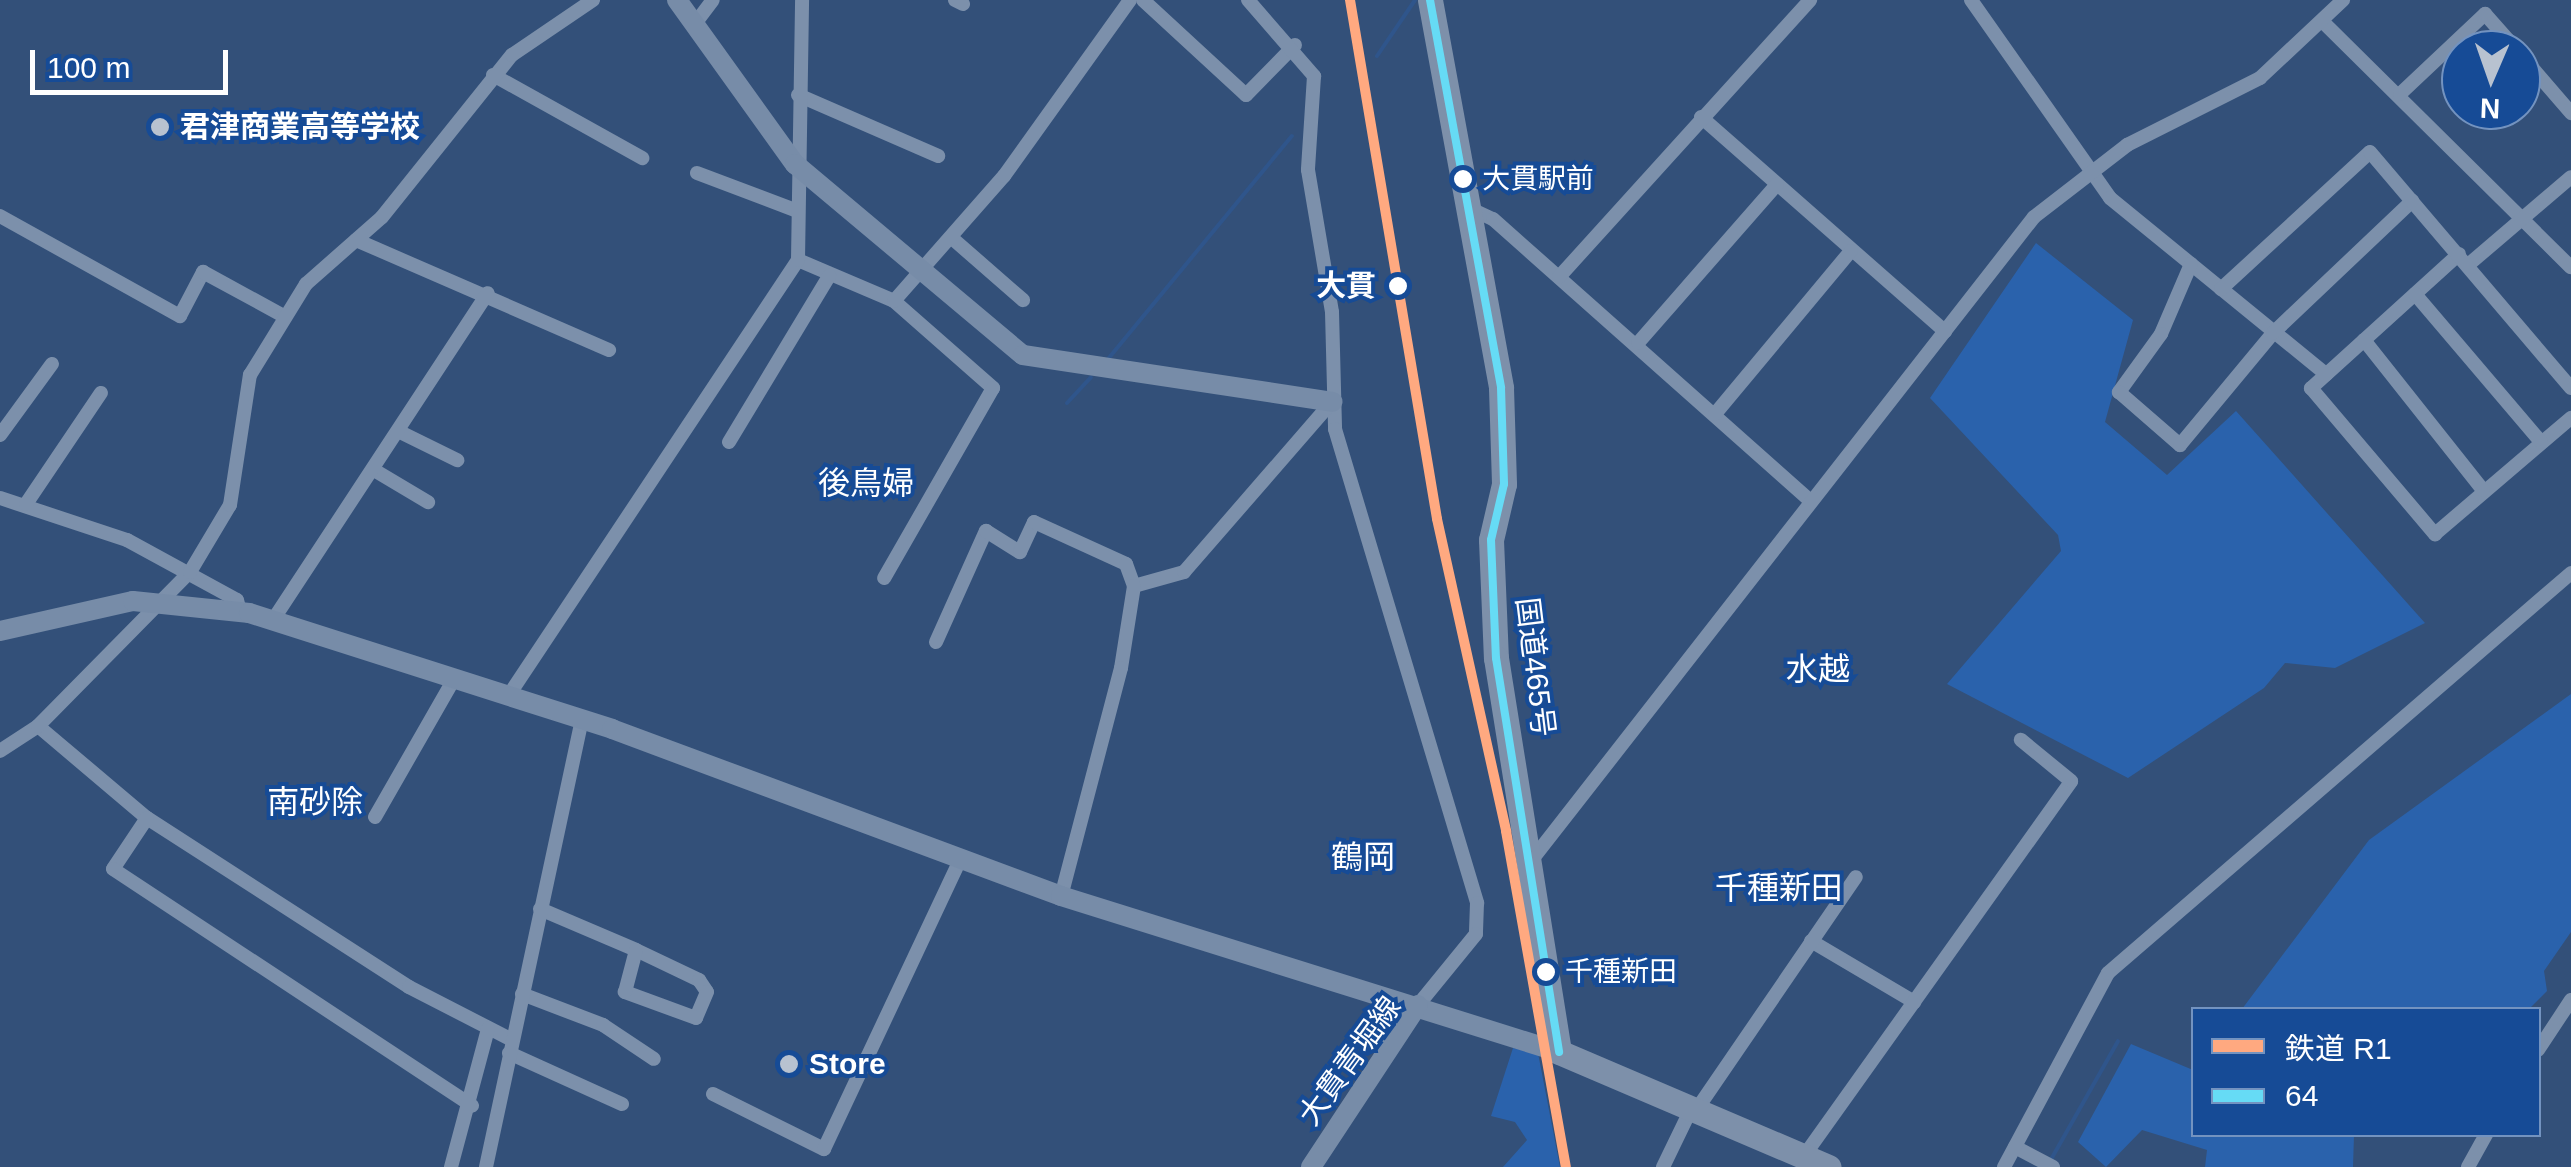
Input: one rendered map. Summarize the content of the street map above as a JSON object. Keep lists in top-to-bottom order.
{
  "streets": {
    "highway": ["国道465号"],
    "street": ["大貫青堀線"]
  },
  "crossings": [
    ["国道465号", "大貫青堀線"]
  ],
  "districts": [
    "後鳥婦",
    "水越",
    "南砂除",
    "鶴岡",
    "千種新田"
  ],
  "places": [
    "君津商業高等学校",
    "大貫駅前",
    "大貫",
    "千種新田",
    "Store"
  ],
  "lines": ["rail line R1", "transit line 64"],
  "legend": ["鉄道 R1", "64"],
  "scale_bar": "100 m",
  "north": "bottom"
}
